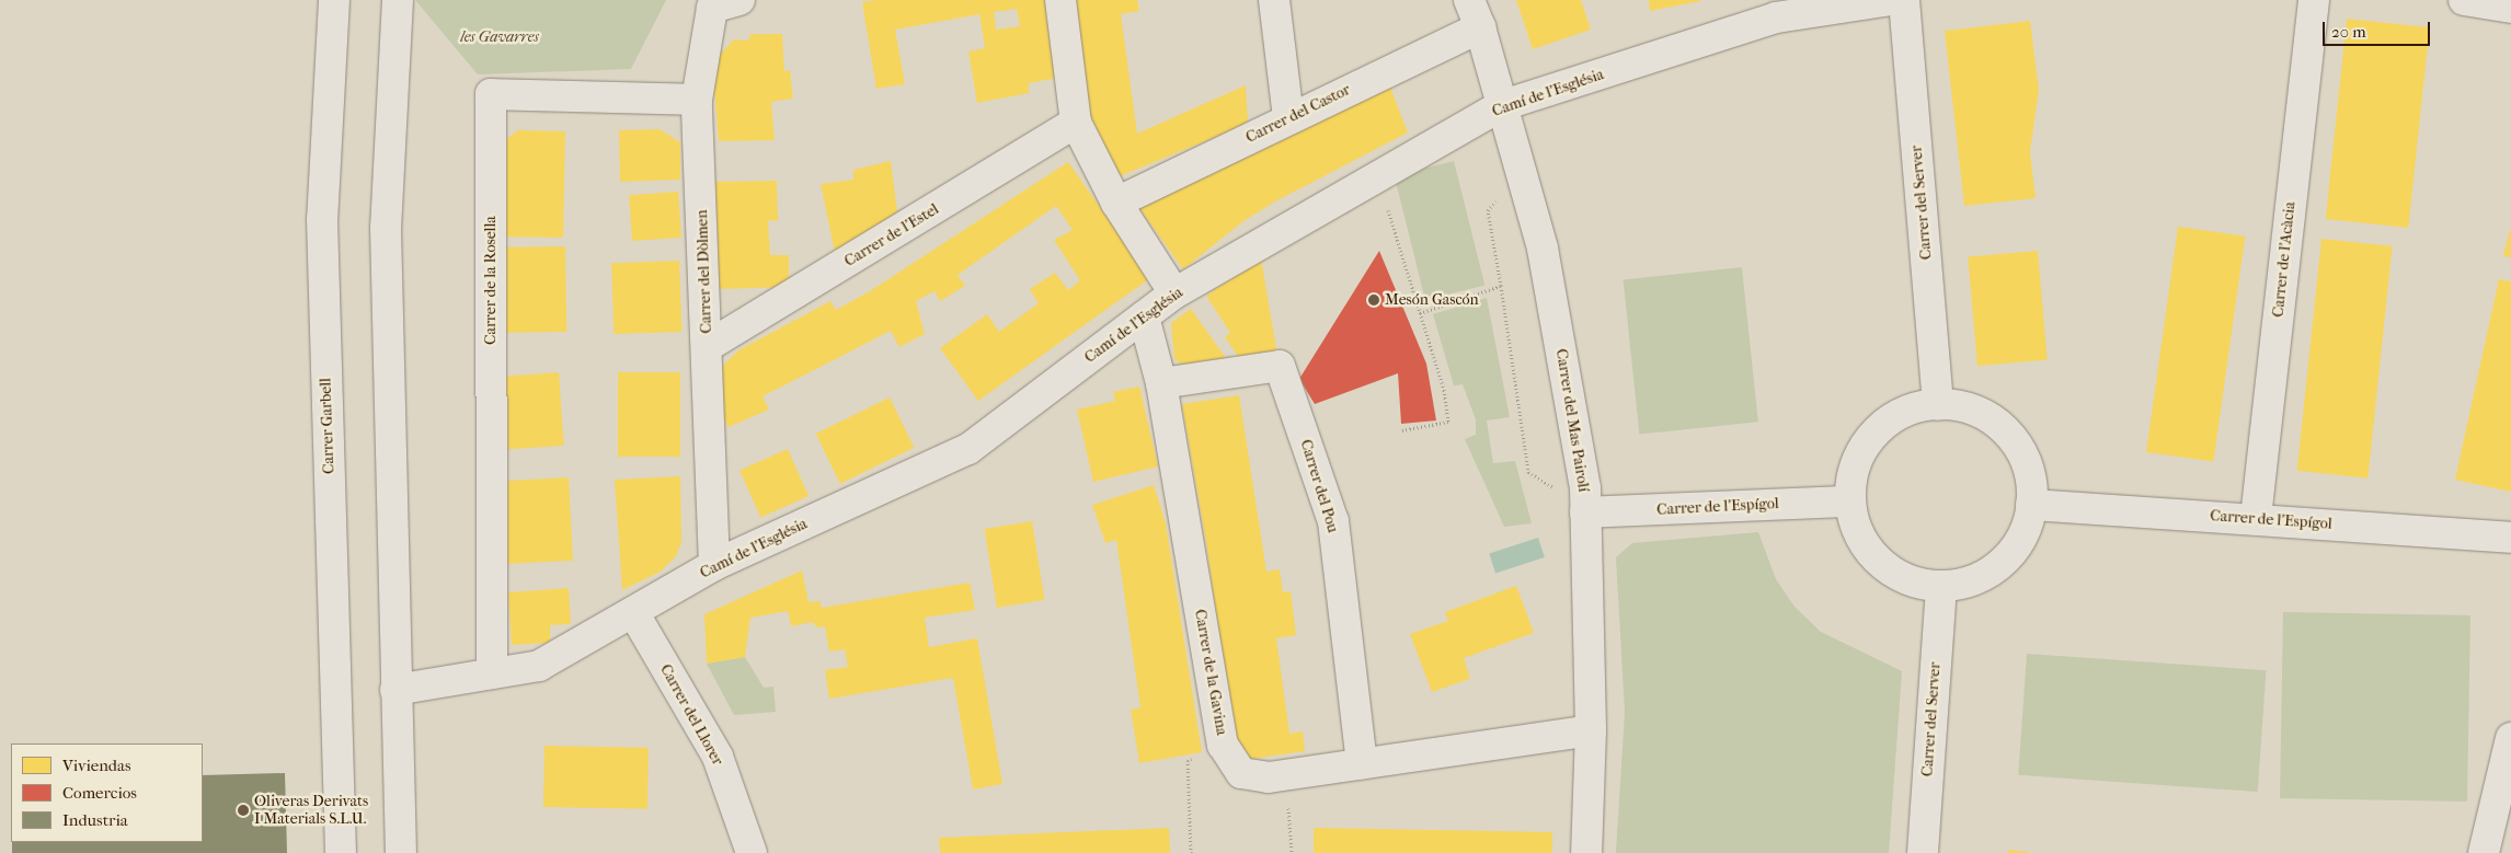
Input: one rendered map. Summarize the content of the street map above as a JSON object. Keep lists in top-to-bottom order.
{
  "streets": {
    "street": [
      "Camí de l'Església",
      "Carrer del Castor",
      "Carrer del Server",
      "Carrer de l'Estel",
      "Carrer de l'Acàcia",
      "Carrer del Dòlmen",
      "Carrer de la Rosella",
      "Carrer del Mas Pairolí",
      "Carrer Garbell",
      "Carrer del Pou",
      "Carrer de l'Espígol",
      "Carrer de la Gavina",
      "Carrer del Llorer"
    ]
  },
  "crossings": [
    ["Camí de l'Església", "Carrer del Dòlmen"],
    ["Camí de l'Església", "Carrer de la Rosella"],
    ["Camí de l'Església", "Carrer del Mas Pairolí"],
    ["Camí de l'Església", "Carrer de la Gavina"],
    ["Camí de l'Església", "Carrer del Llorer"],
    ["Carrer del Castor", "Carrer del Mas Pairolí"],
    ["Carrer del Server", "Carrer de l'Espígol"],
    ["Carrer de l'Estel", "Carrer del Dòlmen"],
    ["Carrer de l'Acàcia", "Carrer de l'Espígol"],
    ["Carrer del Dòlmen", "Carrer de la Rosella"],
    ["Carrer del Mas Pairolí", "Carrer de l'Espígol"],
    ["Carrer del Mas Pairolí", "Carrer de la Gavina"],
    ["Carrer del Pou", "Carrer de la Gavina"]
  ],
  "parks": ["les Gavarres"],
  "places": ["Mesón Gascón", "Oliveras Derivats I Materials S.L.U."],
  "legend": ["Viviendas", "Comercios", "Industria"],
  "scale_bar": "20 m"
}
